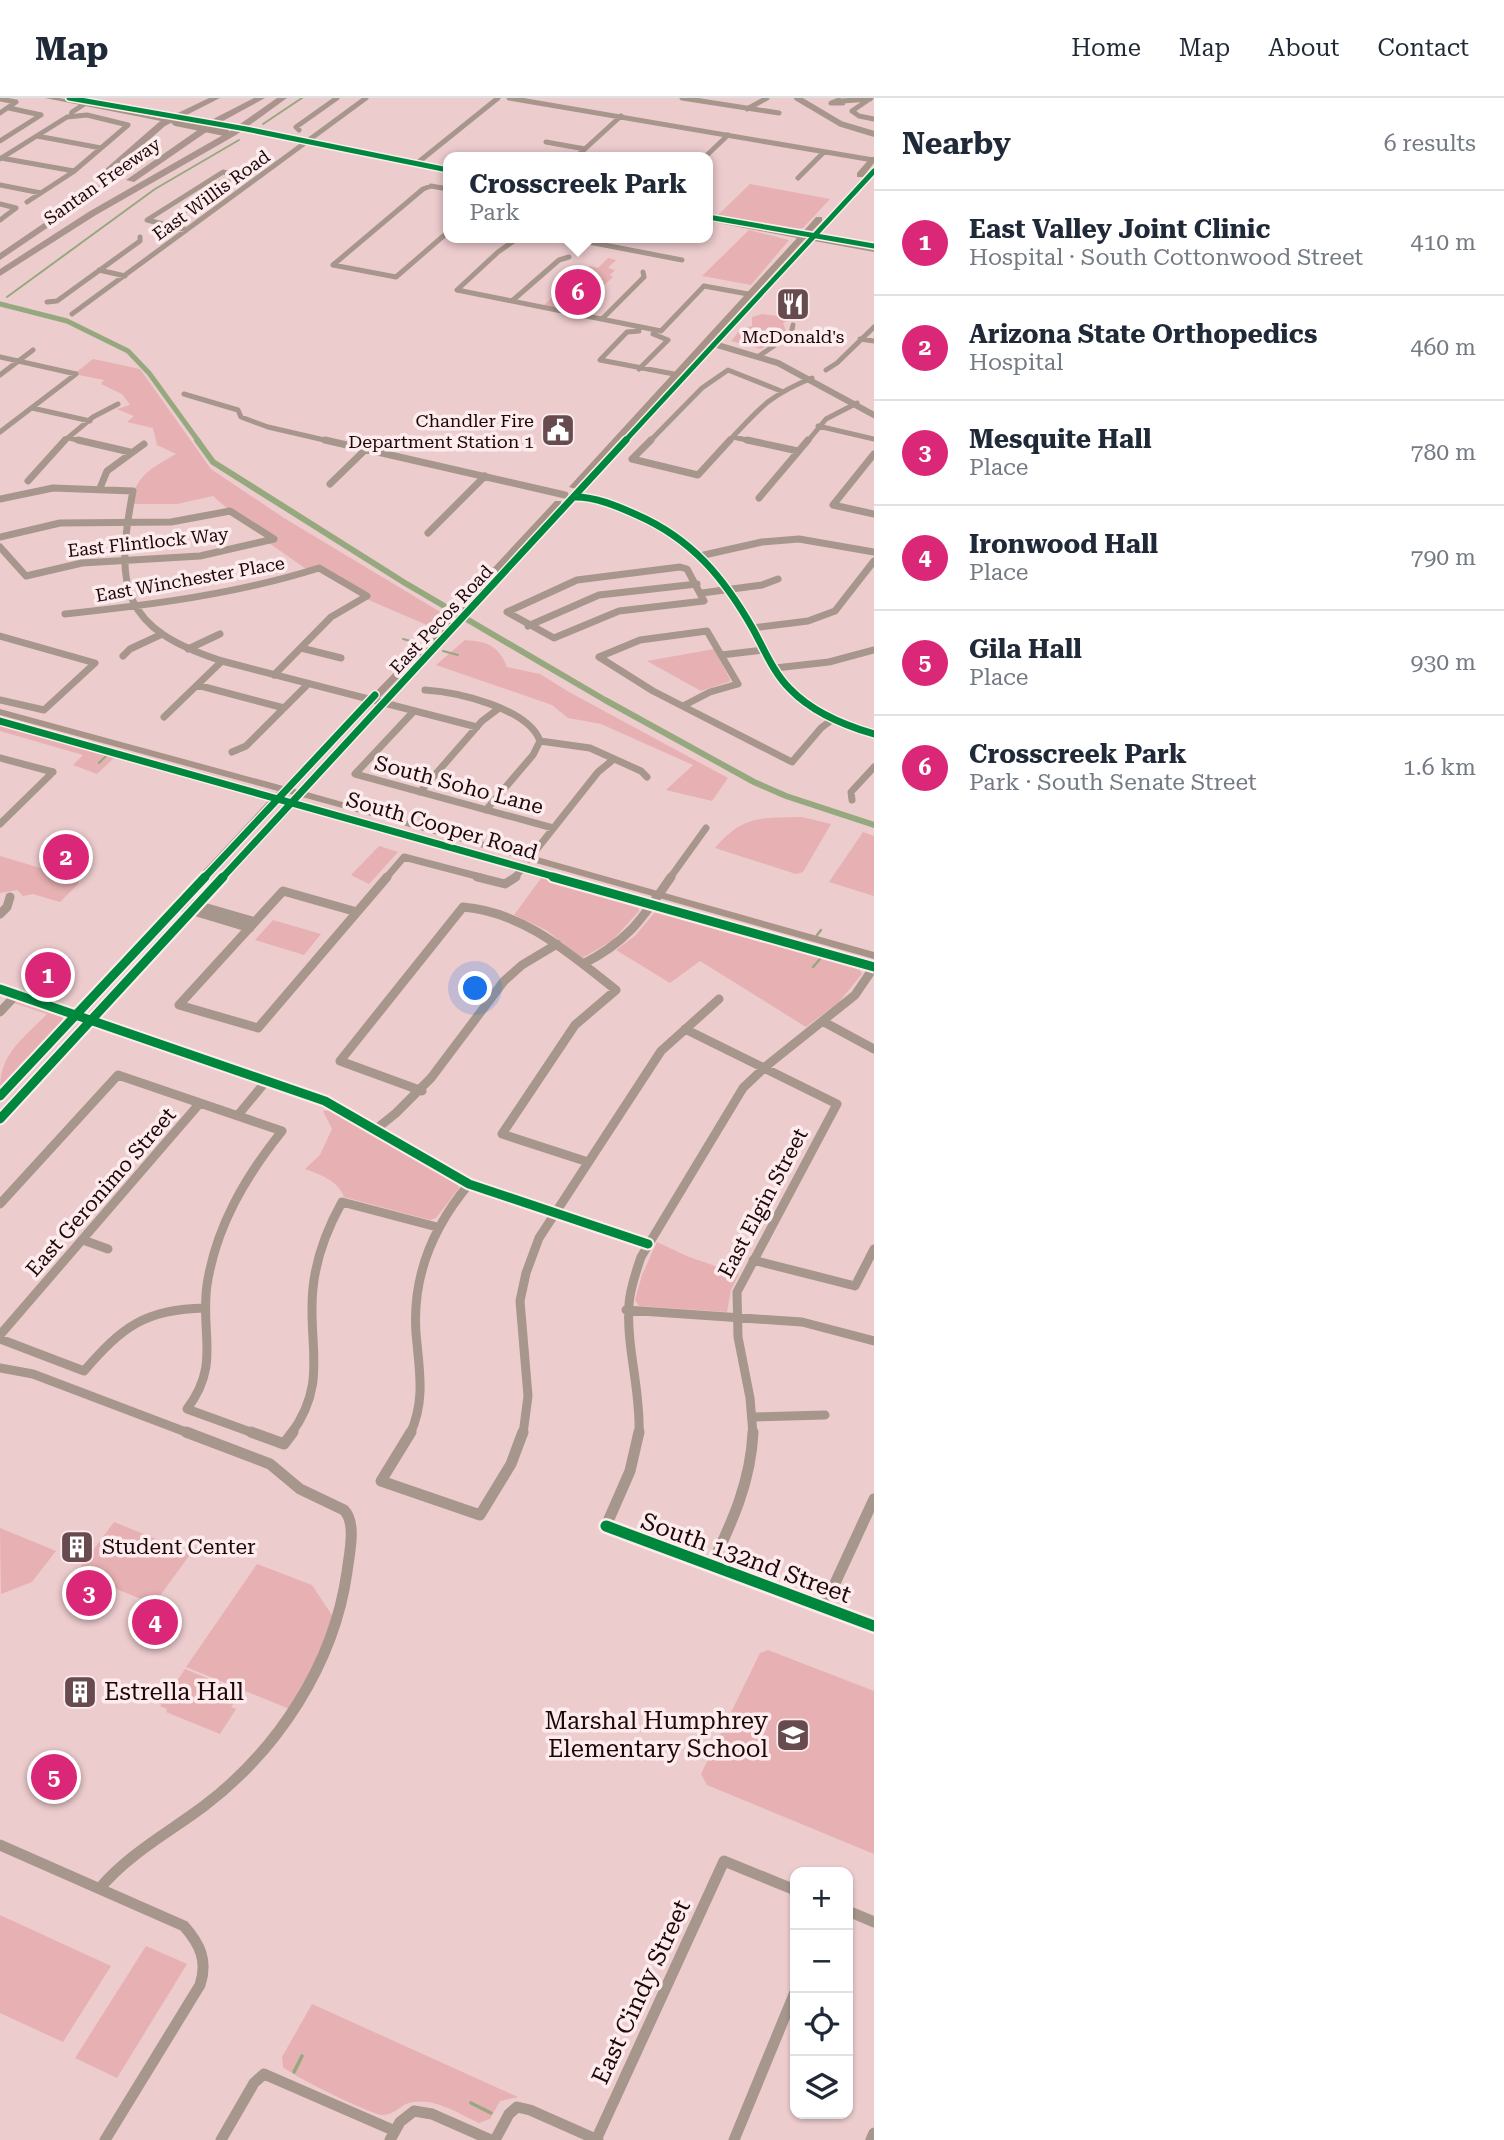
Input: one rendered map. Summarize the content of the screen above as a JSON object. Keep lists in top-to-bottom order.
{
  "streets": {
    "highway": ["Santan Freeway"],
    "main road": ["East Pecos Road", "South Cooper Road"],
    "street": [
      "East Willis Road",
      "East Flintlock Way",
      "East Winchester Place",
      "South Soho Lane",
      "East Geronimo Street",
      "East Elgin Street",
      "South 132nd Street",
      "East Cindy Street"
    ]
  },
  "crossings": [
    ["East Pecos Road", "South Cooper Road"],
    ["East Elgin Street", "South 132nd Street"]
  ],
  "places": {
    "restaurant": ["McDonald's"],
    "public building": ["Chandler Fire Department Station 1"],
    "building": ["Student Center", "Estrella Hall"],
    "school or university": ["Marshal Humphrey Elementary School"]
  },
  "page": {
    "header": "Map",
    "nav": [
      "Home",
      "Map",
      "About",
      "Contact"
    ],
    "heading": ["Nearby", "6 results"],
    "popup": ["Crosscreek Park", "Park"],
    "list": [
      {
        "mark": "1",
        "name": "East Valley Joint Clinic",
        "note": "Hospital · South Cottonwood Street",
        "value": "410 m"
      },
      {
        "mark": "2",
        "name": "Arizona State Orthopedics",
        "note": "Hospital",
        "value": "460 m"
      },
      {
        "mark": "3",
        "name": "Mesquite Hall",
        "note": "Place",
        "value": "780 m"
      },
      {
        "mark": "4",
        "name": "Ironwood Hall",
        "note": "Place",
        "value": "790 m"
      },
      {
        "mark": "5",
        "name": "Gila Hall",
        "note": "Place",
        "value": "930 m"
      },
      {
        "mark": "6",
        "name": "Crosscreek Park",
        "note": "Park · South Senate Street",
        "value": "1.6 km"
      }
    ],
    "pins": [
      "6",
      "2",
      "1",
      "3",
      "4",
      "5"
    ],
    "map_buttons": ["+", "−"]
  }
}
